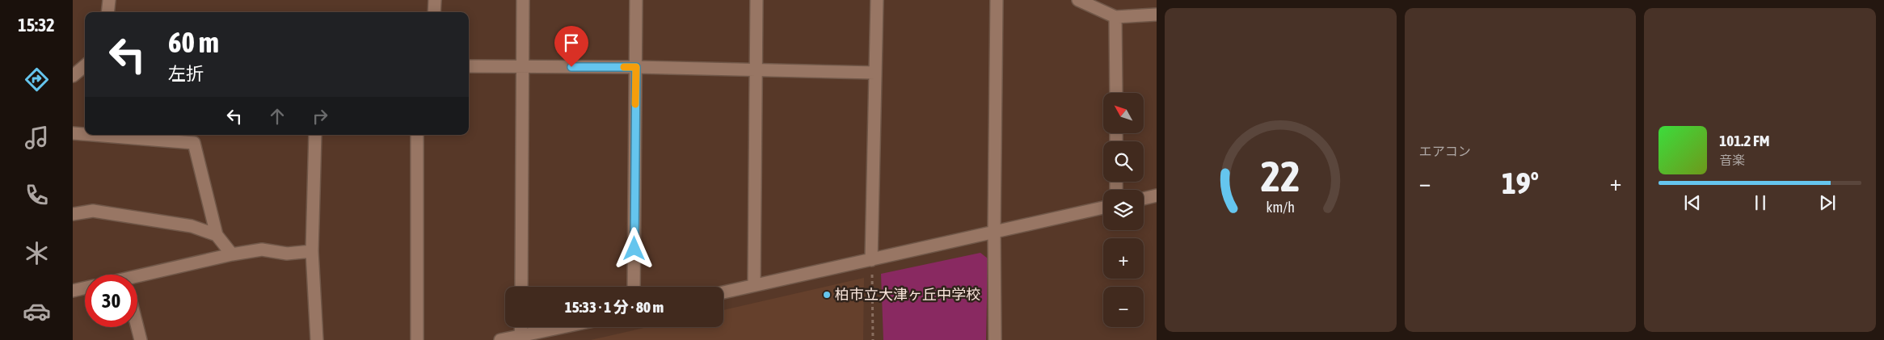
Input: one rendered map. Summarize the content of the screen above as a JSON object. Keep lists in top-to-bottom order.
{
  "places": ["柏市立大津ヶ丘中学校"],
  "north": "top left",
  "page": {
    "tabs": "15:32",
    "tile": "エアコン",
    "turn": ["60 m", "左折"],
    "map_buttons": ["+", "−"],
    "song": ["101.2 FM", "音楽"],
    "heat": ["−", "19°", "+"],
    "limit": "30",
    "trip": "15:33 · 1 分 · 80 m",
    "gauge": ["22", "km/h"]
  }
}
